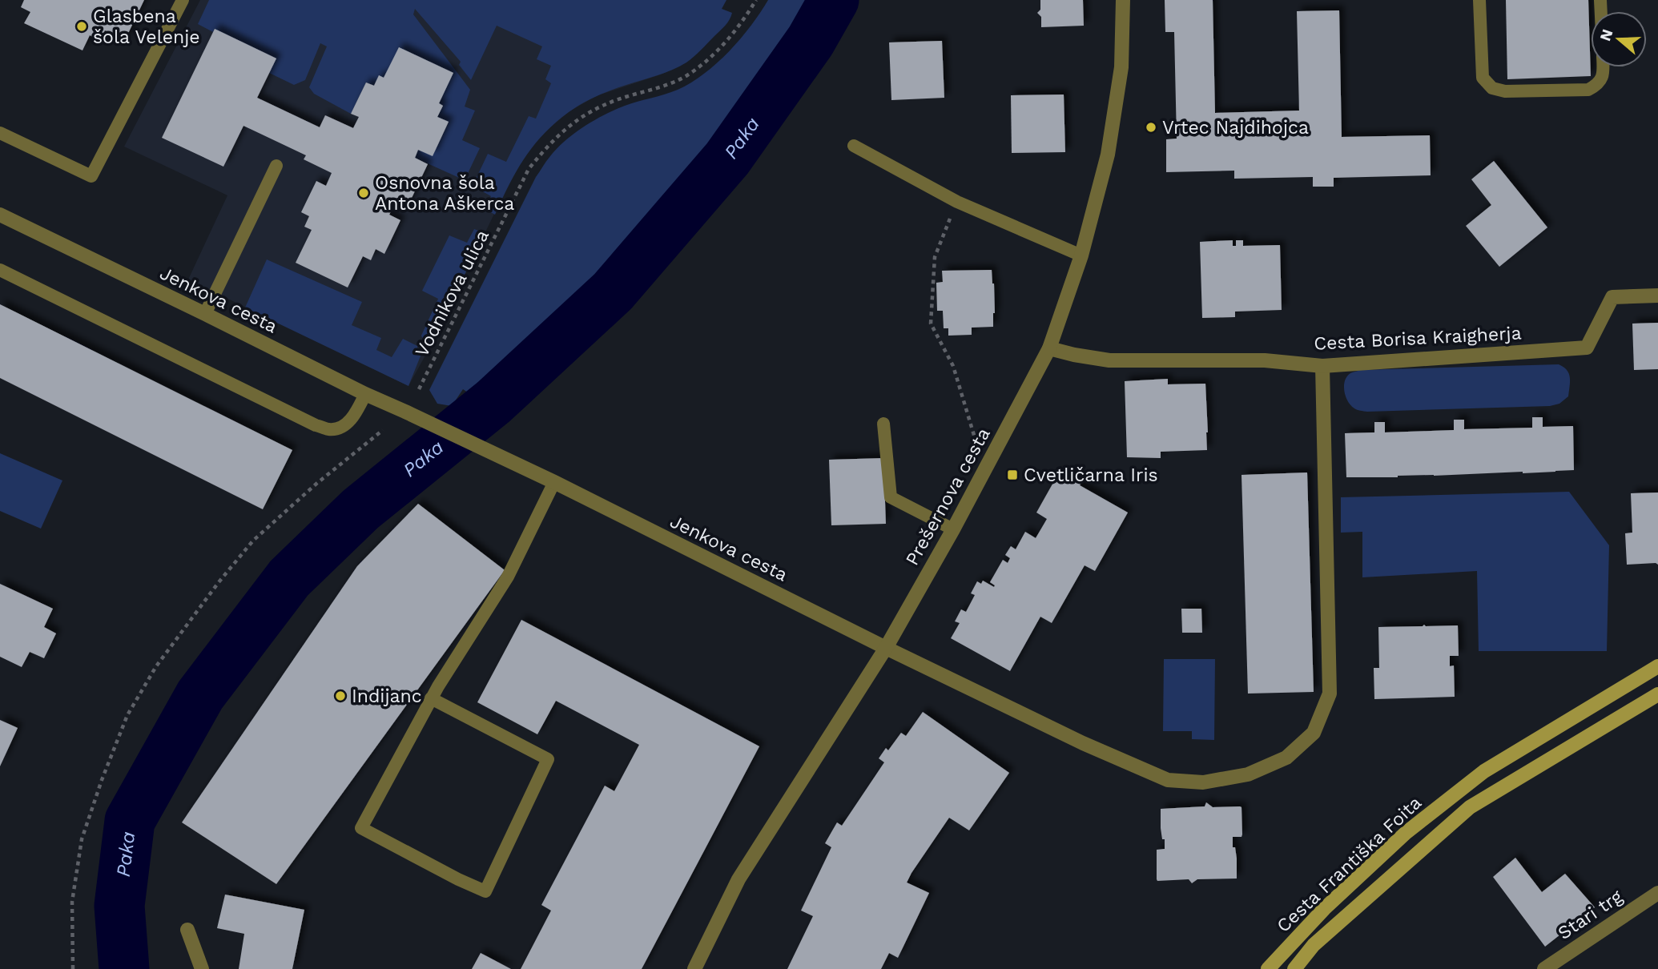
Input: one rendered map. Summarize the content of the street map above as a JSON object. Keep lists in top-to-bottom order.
{
  "streets": {
    "main road": ["Cesta Františka Foita"],
    "street": [
      "Jenkova cesta",
      "Cesta Borisa Kraigherja",
      "Prešernova cesta",
      "Stari trg"
    ],
    "path": ["Vodnikova ulica"]
  },
  "crossings": [
    ["Jenkova cesta", "Cesta Borisa Kraigherja"],
    ["Jenkova cesta", "Prešernova cesta"],
    ["Cesta Borisa Kraigherja", "Prešernova cesta"]
  ],
  "water": ["Paka"],
  "places": {
    "other": [
      "Glasbena šola Velenje",
      "Vrtec Najdihojca",
      "Osnovna šola Antona Aškerca",
      "Indijanc"
    ],
    "transit": ["Cvetličarna Iris"]
  },
  "north": "left"
}
